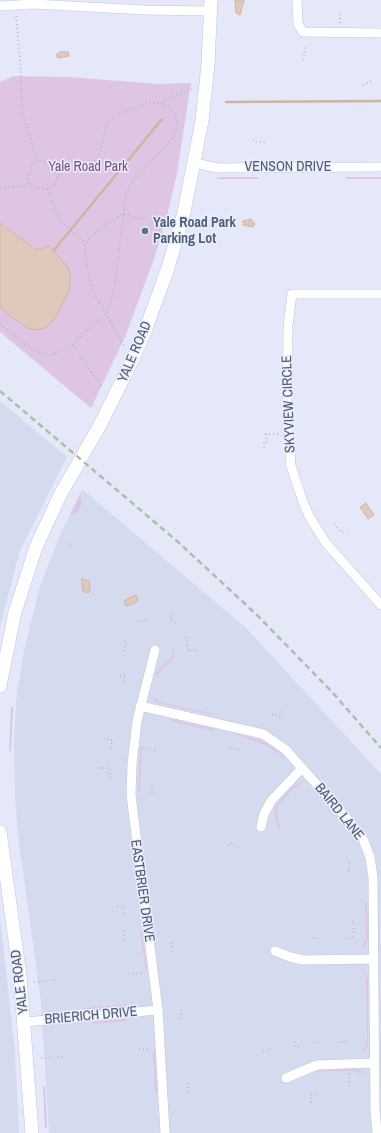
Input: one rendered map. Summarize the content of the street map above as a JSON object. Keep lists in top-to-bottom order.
{
  "streets": {
    "main road": ["YALE ROAD"],
    "street": [
      "VENSON DRIVE",
      "SKYVIEW CIRCLE",
      "BAIRD LANE",
      "EASTBRIER DRIVE",
      "BRIERICH DRIVE"
    ]
  },
  "crossings": [
    ["VENSON DRIVE", "YALE ROAD"],
    ["YALE ROAD", "BRIERICH DRIVE"],
    ["BAIRD LANE", "EASTBRIER DRIVE"],
    ["EASTBRIER DRIVE", "BRIERICH DRIVE"]
  ],
  "parks": ["Yale Road Park"],
  "places": ["Yale Road Park Parking Lot"]
}
